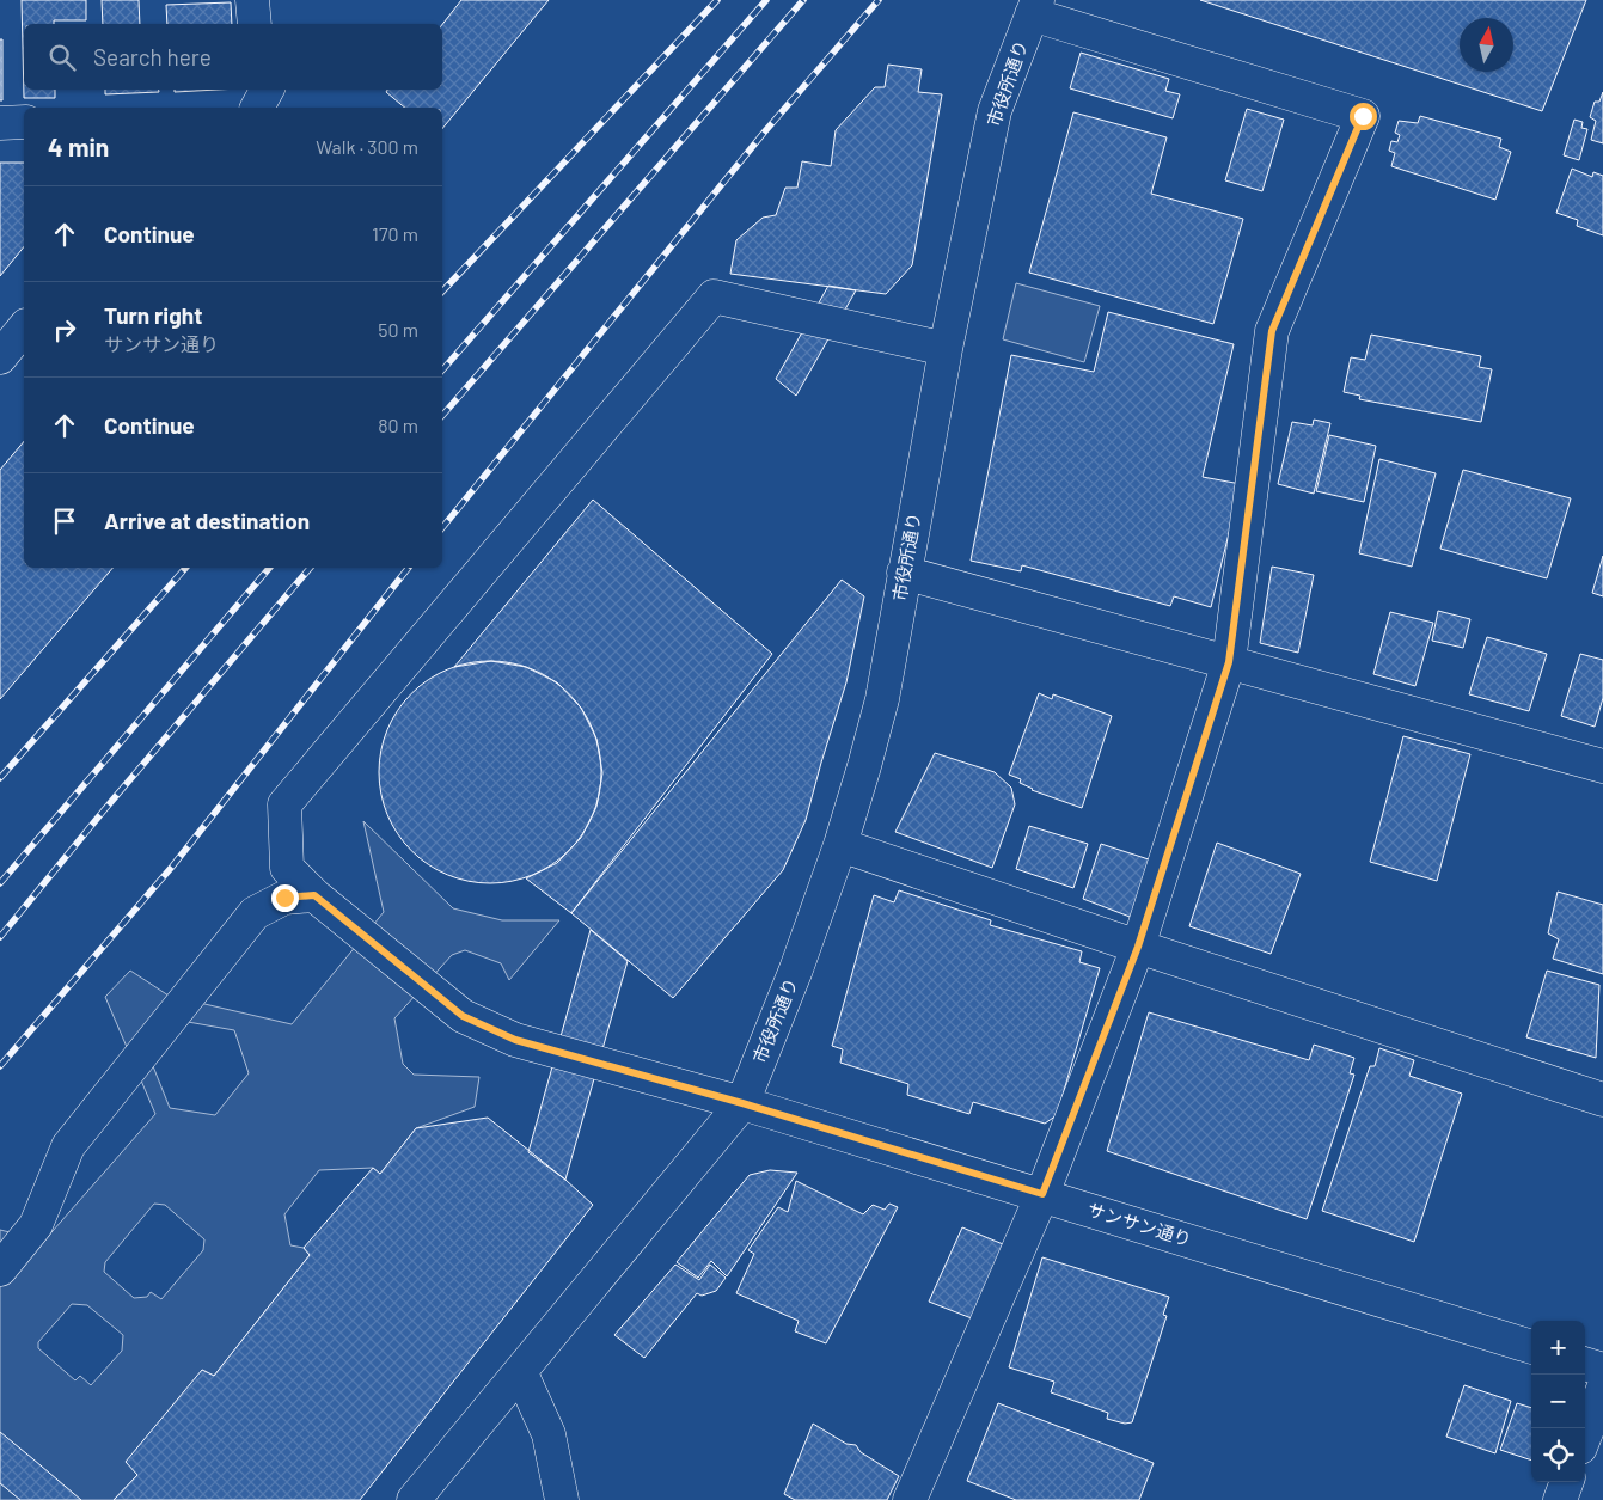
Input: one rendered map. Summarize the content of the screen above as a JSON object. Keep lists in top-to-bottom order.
{
  "streets": {
    "street": ["市役所通り", "サンサン通り"]
  },
  "crossings": [
    ["市役所通り", "サンサン通り"]
  ],
  "north": "top",
  "page": {
    "search": "Search here",
    "heading": ["4 min", "Walk · 300 m"],
    "list": [
      ["Continue", "170 m"],
      ["Turn right", "サンサン通り", "50 m"],
      ["Continue", "80 m"],
      "Arrive at destination"
    ],
    "map_buttons": ["+", "−"]
  }
}
